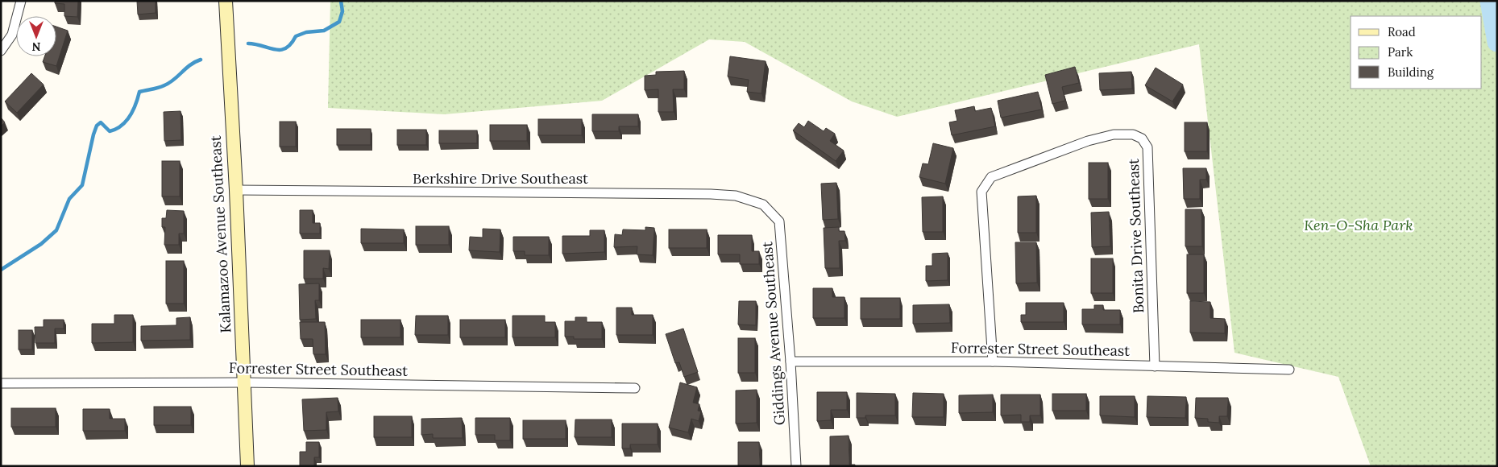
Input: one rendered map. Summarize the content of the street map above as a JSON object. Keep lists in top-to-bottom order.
{
  "streets": {
    "main road": ["Kalamazoo Avenue Southeast"],
    "street": [
      "Berkshire Drive Southeast",
      "Bonita Drive Southeast",
      "Giddings Avenue Southeast",
      "Forrester Street Southeast"
    ]
  },
  "crossings": [
    ["Berkshire Drive Southeast", "Kalamazoo Avenue Southeast"],
    ["Berkshire Drive Southeast", "Giddings Avenue Southeast"],
    ["Kalamazoo Avenue Southeast", "Forrester Street Southeast"],
    ["Bonita Drive Southeast", "Forrester Street Southeast"],
    ["Giddings Avenue Southeast", "Forrester Street Southeast"]
  ],
  "parks": ["Ken-O-Sha Park"],
  "legend": ["Road", "Park", "Building"],
  "north": "bottom"
}
